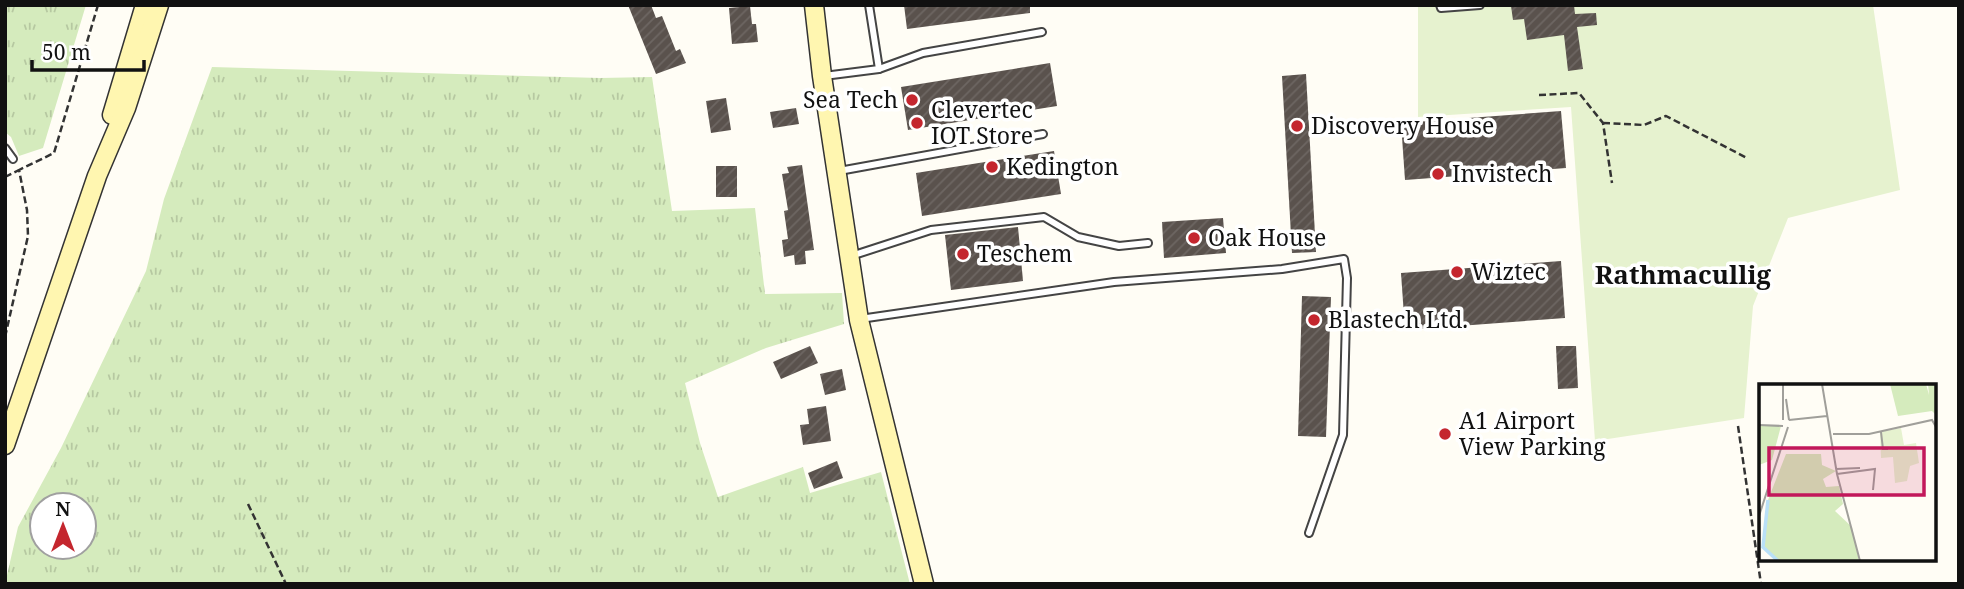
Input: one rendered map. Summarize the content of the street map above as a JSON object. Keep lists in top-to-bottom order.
{
  "districts": ["Rathmacullig"],
  "places": [
    "Sea Tech",
    "Clevertec IOT Store",
    "Discovery House",
    "Kedington",
    "Invistech",
    "Oak House",
    "Teschem",
    "Wiztec",
    "Blastech Ltd.",
    "A1 Airport View Parking"
  ],
  "scale_bar": "50 m",
  "north": "top"
}
